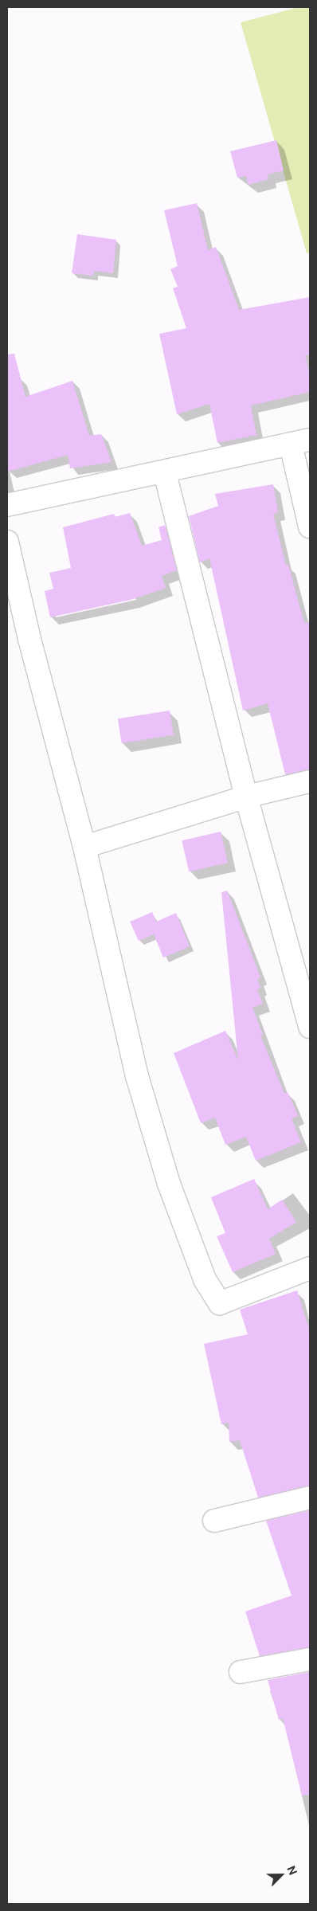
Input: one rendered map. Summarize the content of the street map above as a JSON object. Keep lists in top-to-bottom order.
{
  "north": "top right"
}
